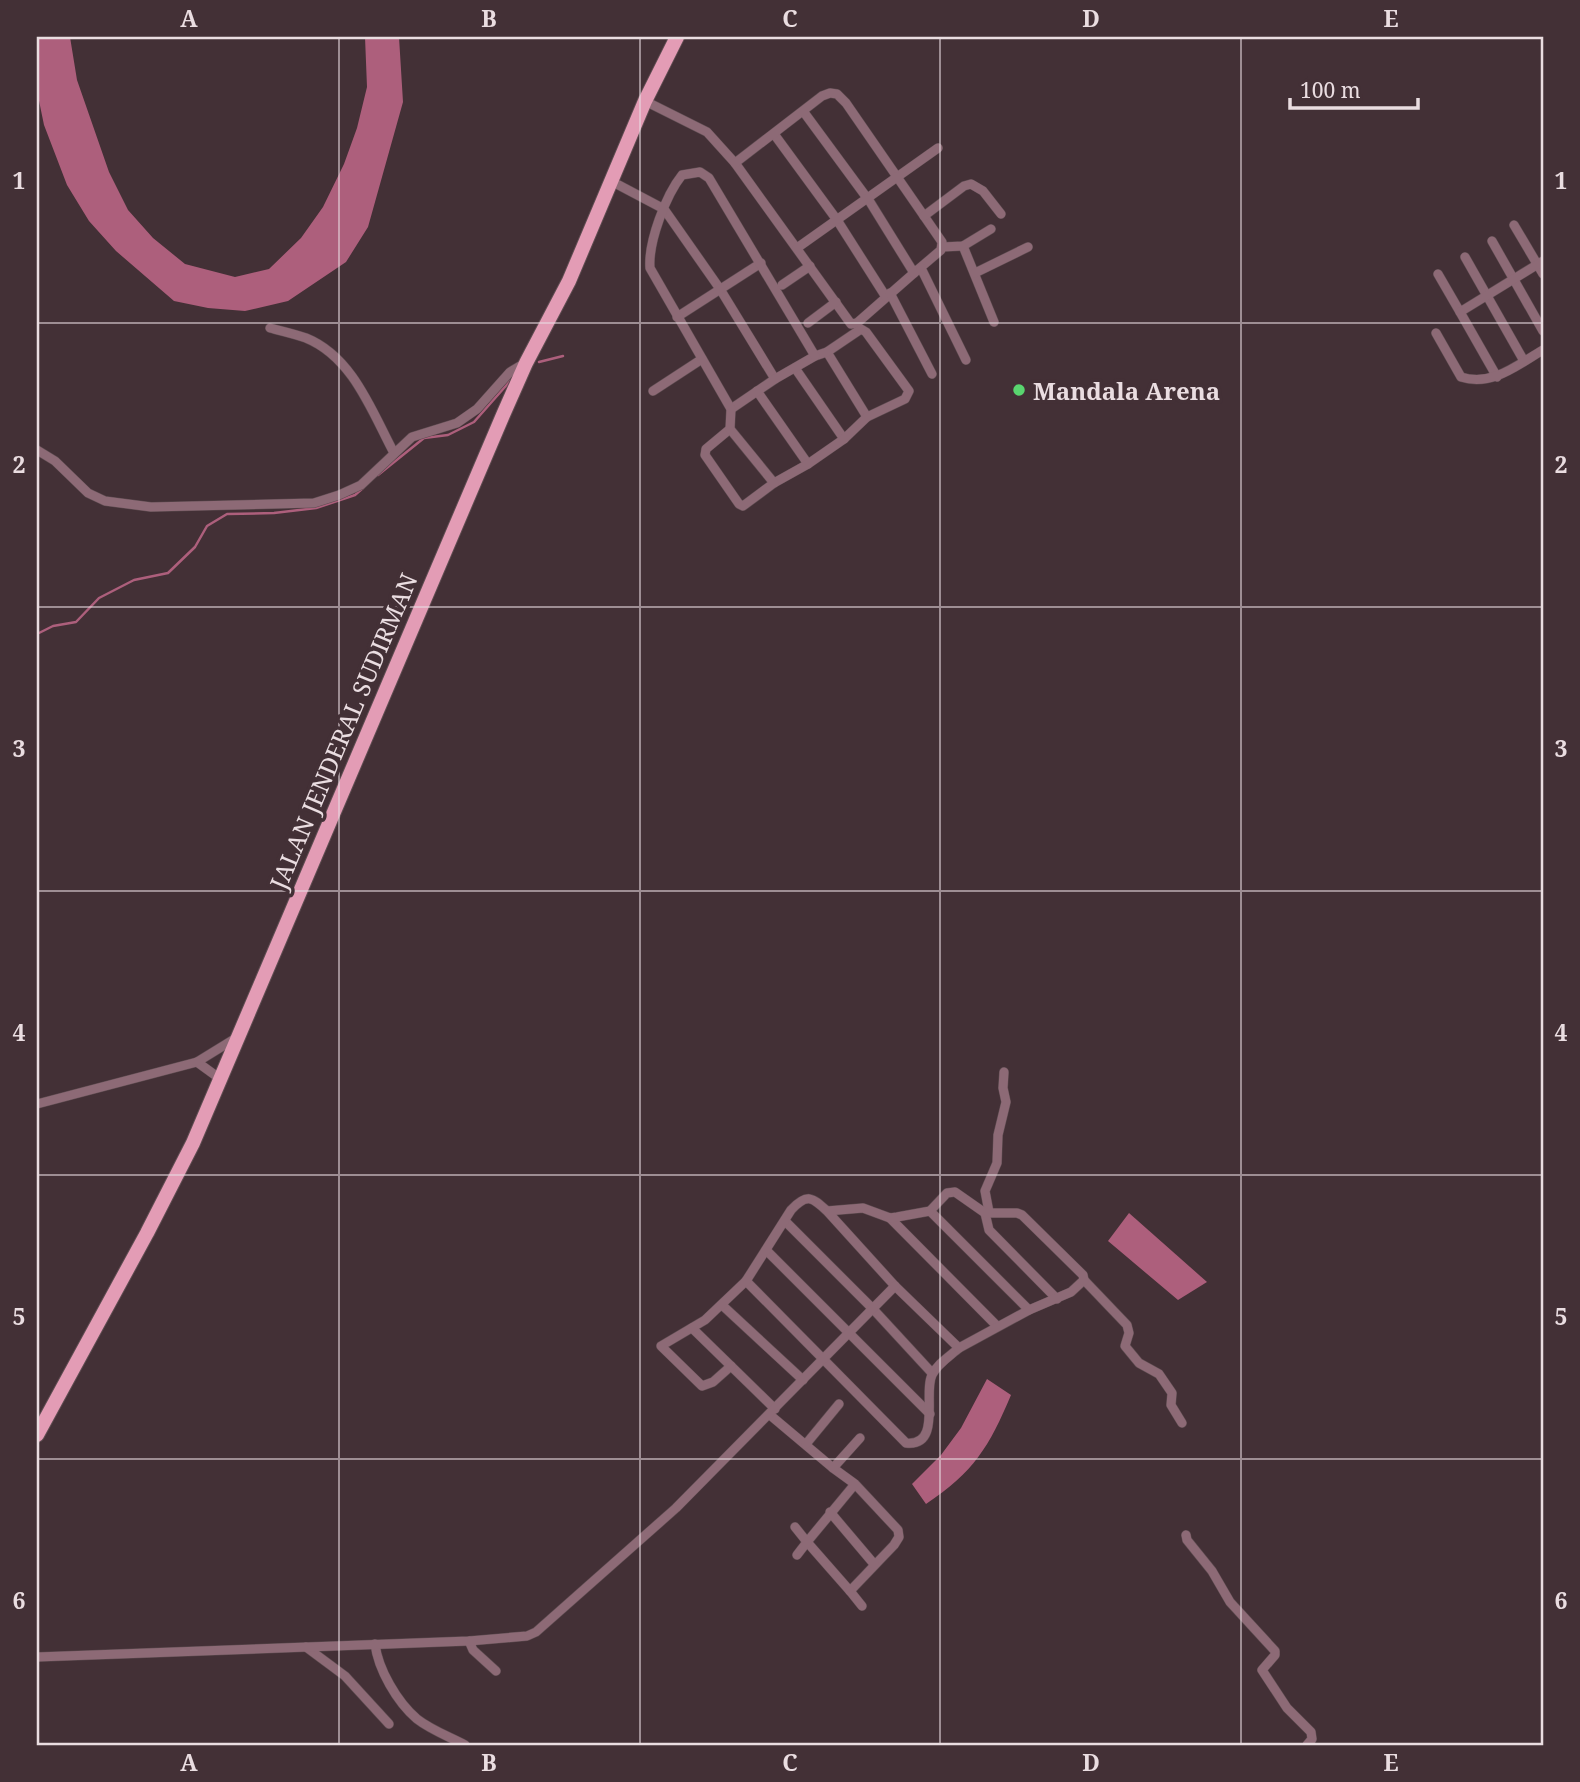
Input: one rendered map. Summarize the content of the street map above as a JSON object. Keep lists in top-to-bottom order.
{
  "streets": {
    "main road": ["JALAN JENDERAL SUDIRMAN"]
  },
  "places": ["Mandala Arena"],
  "scale_bar": "100 m",
  "grid": {
    "columns": [
      "A",
      "B",
      "C",
      "D",
      "E"
    ],
    "rows": [
      "1",
      "2",
      "3",
      "4",
      "5",
      "6"
    ]
  }
}
